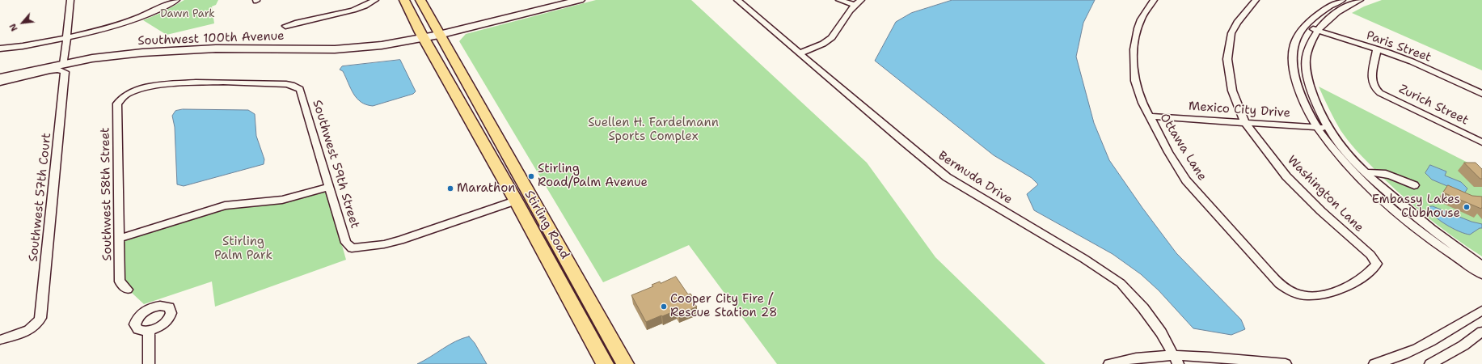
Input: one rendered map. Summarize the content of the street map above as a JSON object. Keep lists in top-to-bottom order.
{
  "streets": {
    "main road": ["Southwest 100th Avenue", "Stirling Road"],
    "street": [
      "Paris Street",
      "Zurich Street",
      "Mexico City Drive",
      "Ottawa Lane",
      "Southwest 59th Street",
      "Bermuda Drive",
      "Southwest 58th Street",
      "Washington Lane",
      "Southwest 57th Court"
    ]
  },
  "crossings": [
    ["Southwest 100th Avenue", "Southwest 57th Court"],
    ["Southwest 100th Avenue", "Stirling Road"],
    ["Paris Street", "Zurich Street"],
    ["Mexico City Drive", "Ottawa Lane"],
    ["Mexico City Drive", "Washington Lane"],
    ["Ottawa Lane", "Washington Lane"],
    ["Southwest 59th Street", "Southwest 58th Street"],
    ["Southwest 59th Street", "Stirling Road"]
  ],
  "parks": ["Dawn Park", "Suellen H. Fardelmann Sports Complex", "Stirling Palm Park"],
  "places": [
    "Stirling Road/Palm Avenue",
    "Marathon",
    "Embassy Lakes Clubhouse",
    "Cooper City Fire / Rescue Station 28"
  ],
  "north": "bottom left"
}
